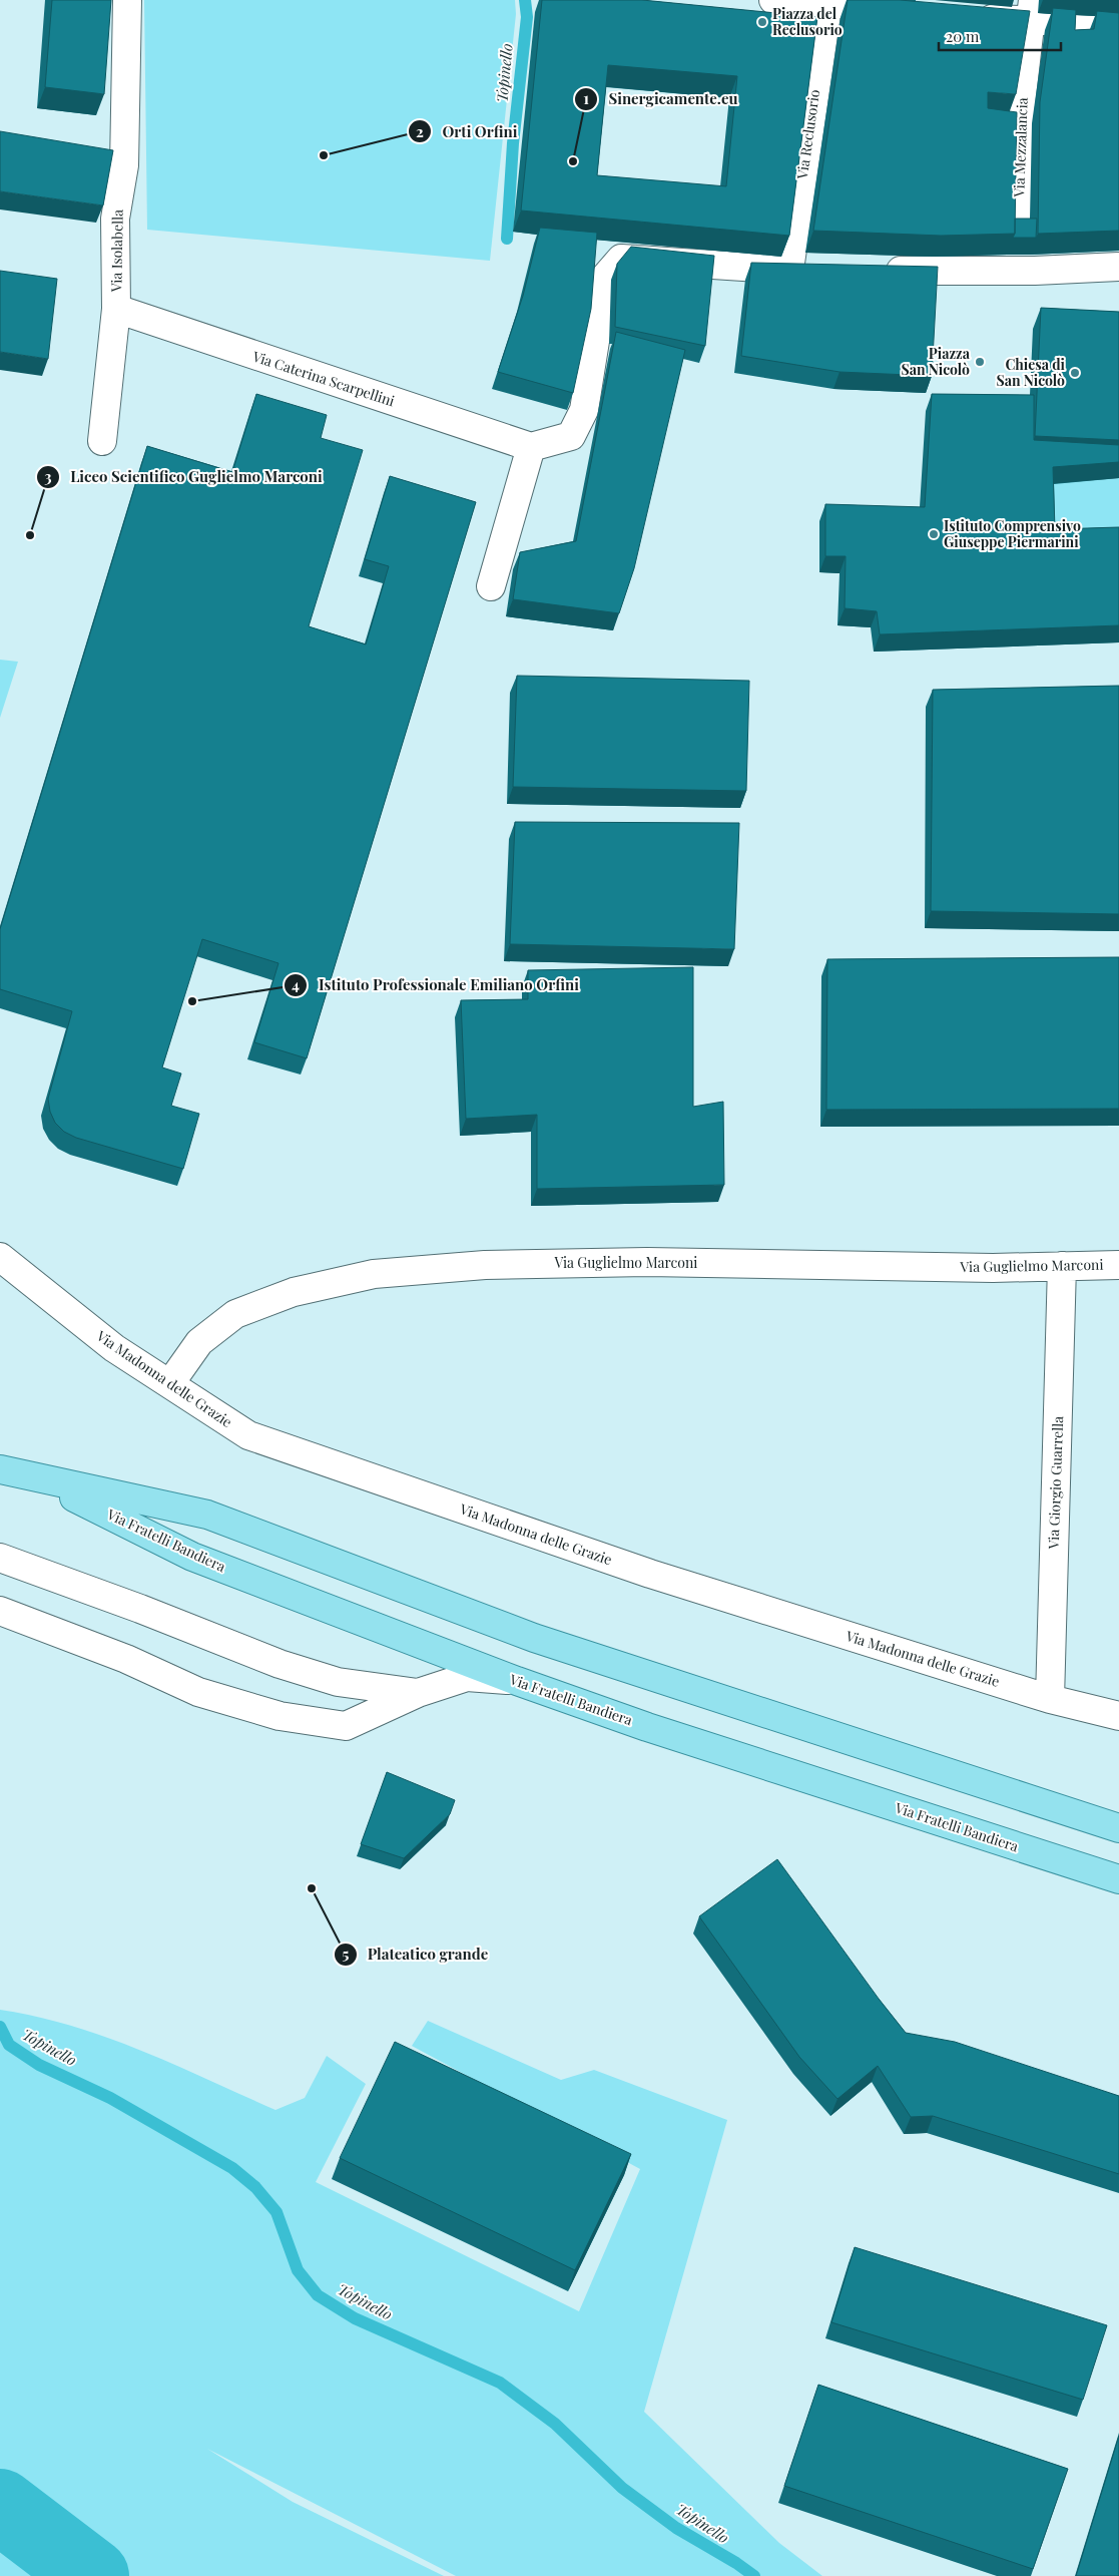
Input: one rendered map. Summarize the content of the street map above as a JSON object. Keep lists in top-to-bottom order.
{
  "streets": {
    "main road": ["Via Fratelli Bandiera"],
    "street": [
      "Via Reclusorio",
      "Via Mezzalancia",
      "Via Isolabella",
      "Via Caterina Scarpellini",
      "Via Guglielmo Marconi",
      "Via Madonna delle Grazie",
      "Via Giorgio Guarrella"
    ]
  },
  "crossings": [
    ["Via Isolabella", "Via Caterina Scarpellini"],
    ["Via Guglielmo Marconi", "Via Madonna delle Grazie"],
    ["Via Guglielmo Marconi", "Via Giorgio Guarrella"],
    ["Via Madonna delle Grazie", "Via Giorgio Guarrella"]
  ],
  "water": ["Topinello"],
  "places": [
    "Piazza del Reclusorio",
    "Orti Orfini",
    "Sinergicamente.eu",
    "Piazza San Nicolò",
    "Chiesa di San Nicolò",
    "Istituto Comprensivo Giuseppe Piermarini",
    "Liceo Scientifico Guglielmo Marconi",
    "Istituto Professionale Emiliano Orfini",
    "Plateatico grande"
  ],
  "scale_bar": "20 m"
}
